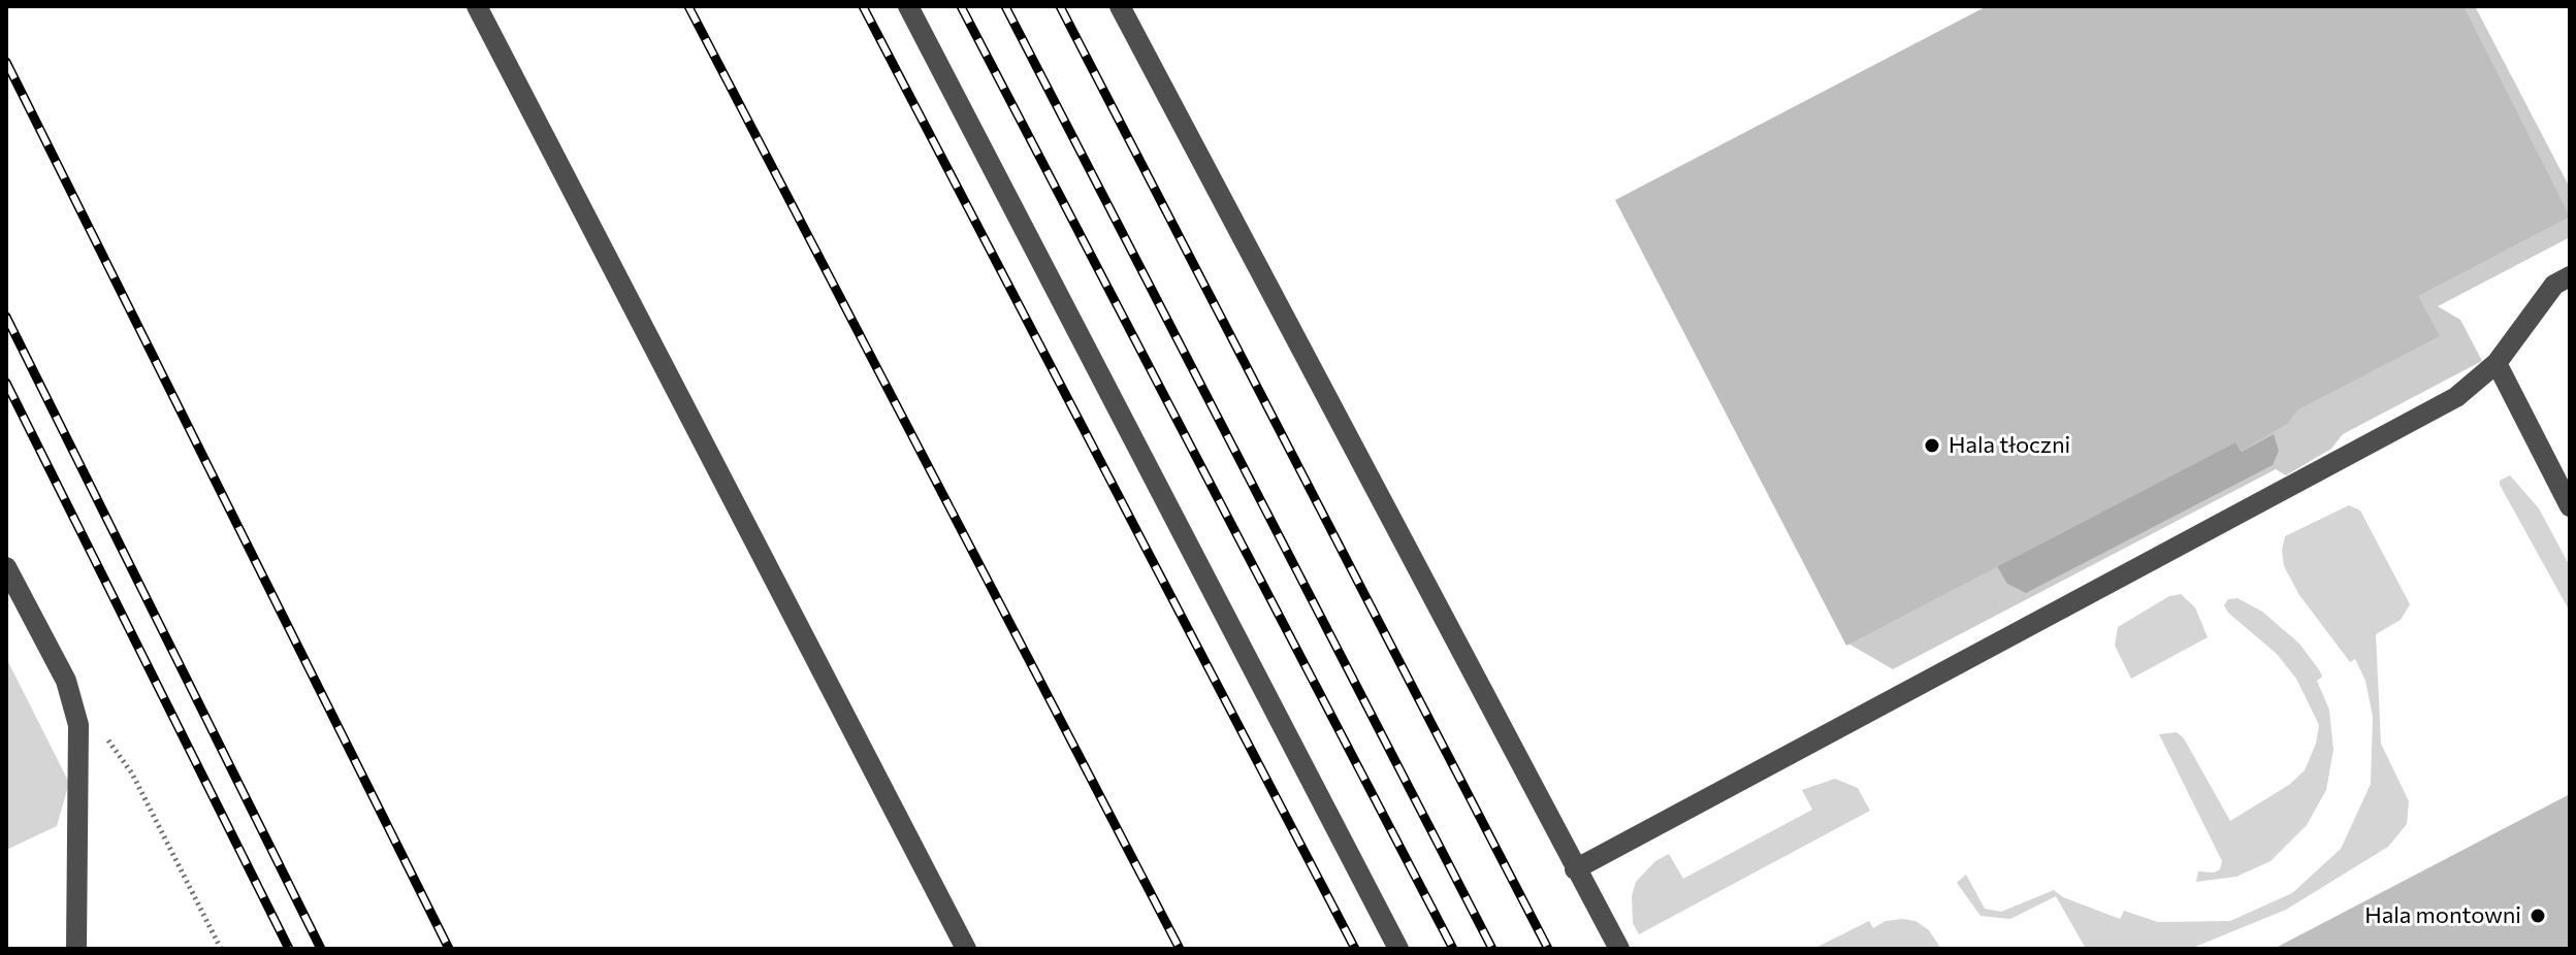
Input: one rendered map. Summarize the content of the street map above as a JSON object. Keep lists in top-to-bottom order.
{
  "places": ["Hala tłoczni", "Hala montowni"]
}
